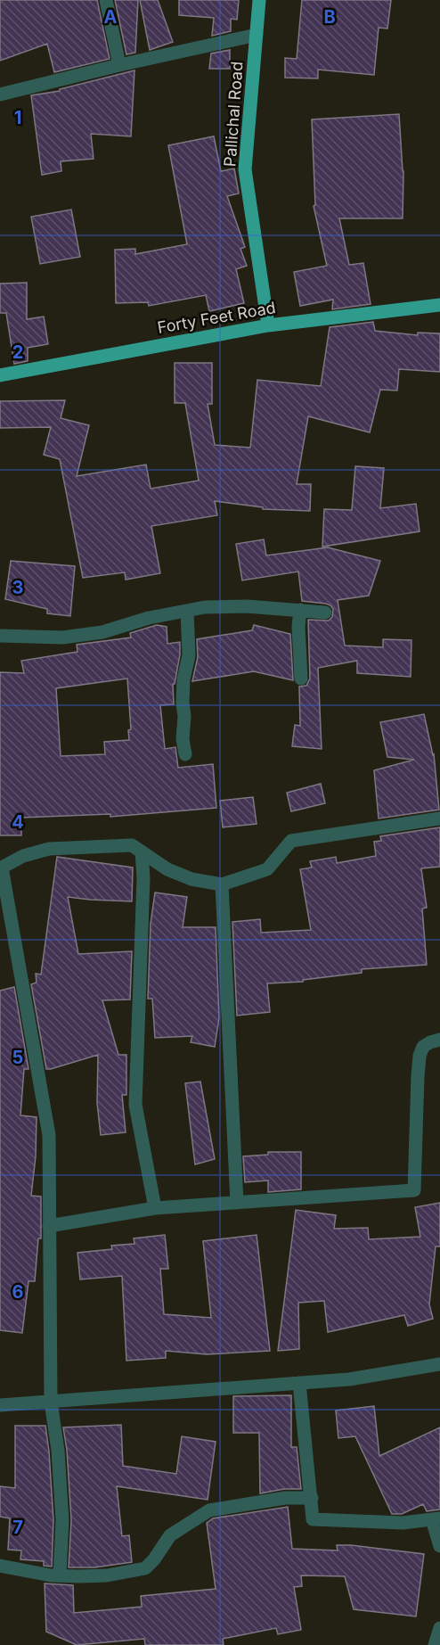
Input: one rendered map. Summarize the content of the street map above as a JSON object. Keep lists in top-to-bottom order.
{
  "streets": {
    "main road": ["Pallichal Road", "Forty Feet Road"]
  },
  "crossings": [
    ["Pallichal Road", "Forty Feet Road"]
  ],
  "grid": {
    "columns": ["A", "B"],
    "rows": [
      "1",
      "2",
      "3",
      "4",
      "5",
      "6",
      "7"
    ]
  }
}
